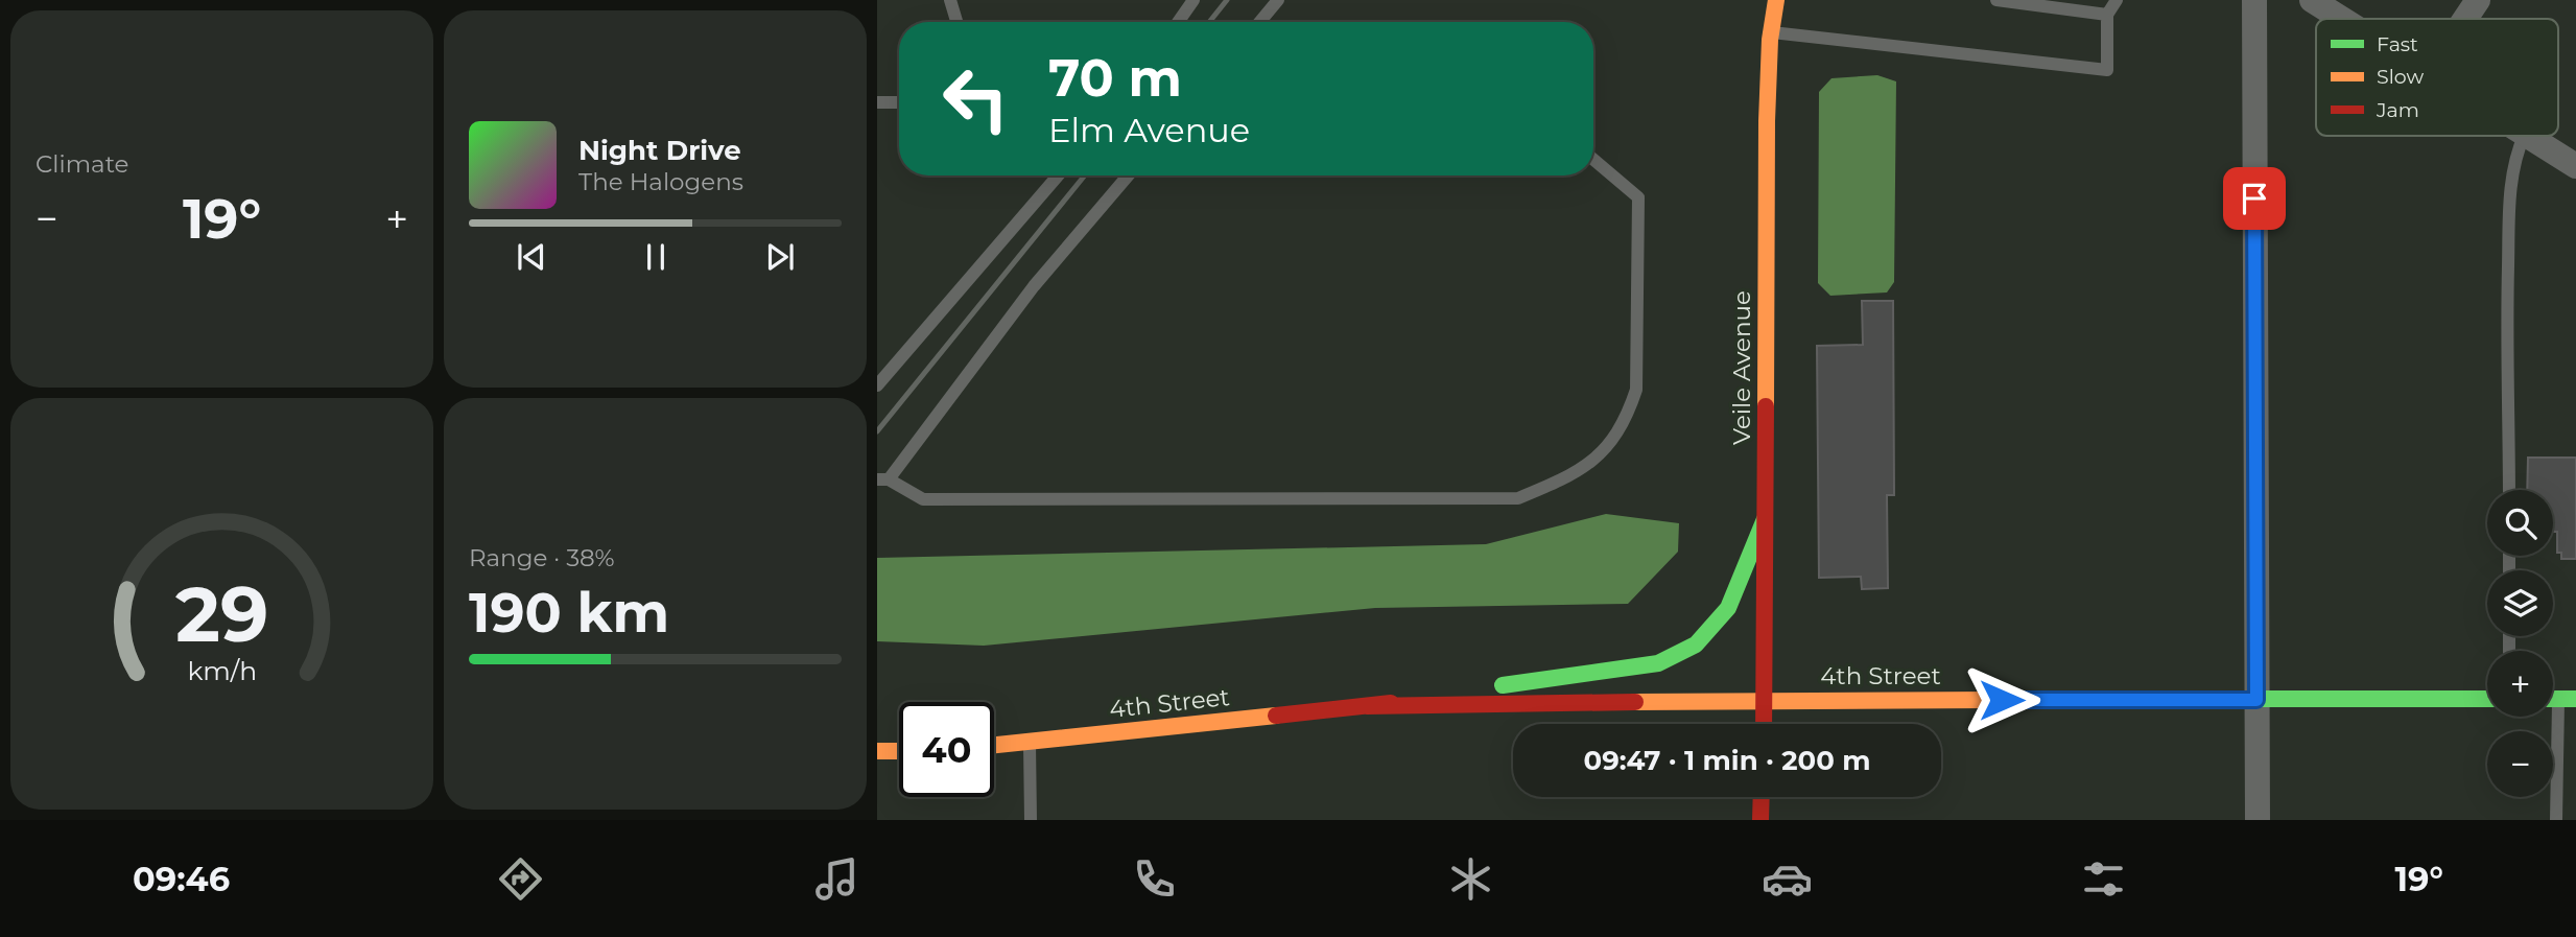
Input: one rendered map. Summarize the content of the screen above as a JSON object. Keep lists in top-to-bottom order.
{
  "streets": {
    "street": ["Veile Avenue", "4th Street"]
  },
  "crossings": [
    ["Veile Avenue", "4th Street"]
  ],
  "legend": ["Fast", "Slow", "Jam"],
  "page": {
    "tile": [
      "Climate",
      ["Range · 38%", "190 km"]
    ],
    "turn": ["70 m", "Elm Avenue"],
    "song": ["Night Drive", "The Halogens"],
    "heat": ["−", "19°", "+"],
    "map_buttons": ["+", "−"],
    "limit": "40",
    "trip": "09:47 · 1 min · 200 m",
    "tabs": ["09:46", "19°"],
    "gauge": ["29", "km/h"]
  }
}
